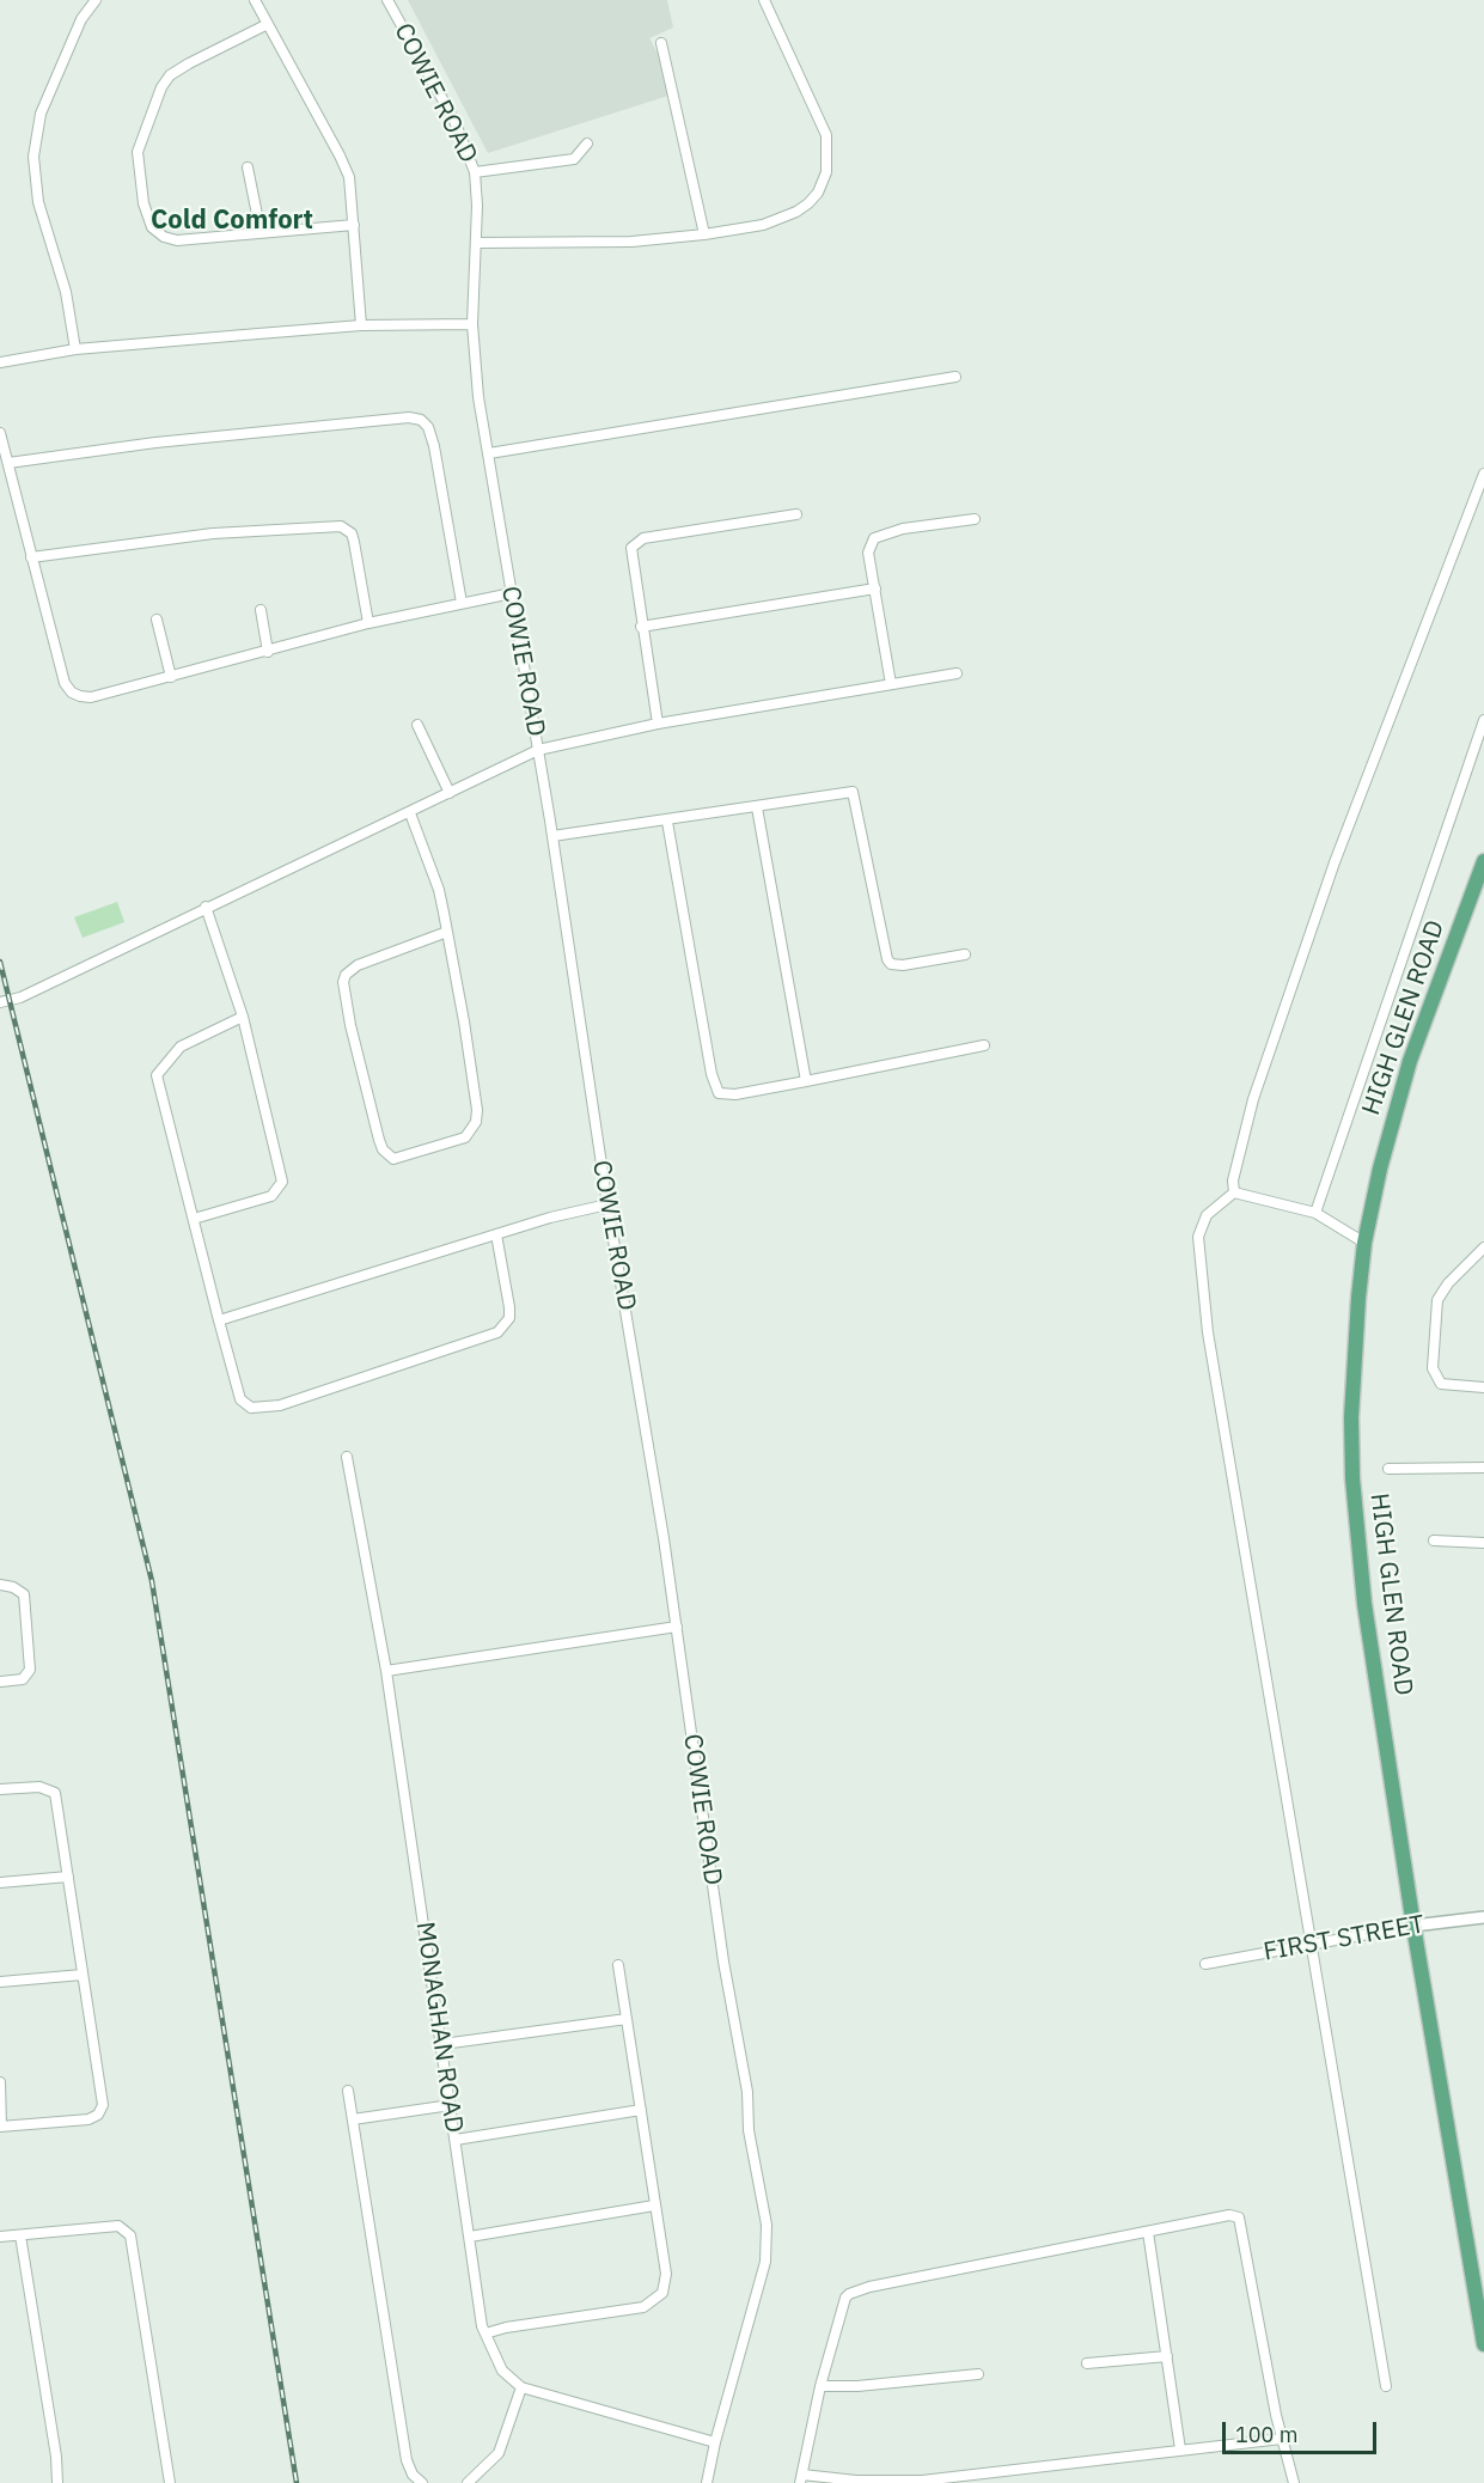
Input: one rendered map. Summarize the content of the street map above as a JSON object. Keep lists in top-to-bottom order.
{
  "streets": {
    "main road": ["HIGH GLEN ROAD"],
    "street": ["COWIE ROAD", "FIRST STREET", "MONAGHAN ROAD"]
  },
  "crossings": [
    ["HIGH GLEN ROAD", "FIRST STREET"]
  ],
  "districts": ["Cold Comfort"],
  "scale_bar": "100 m"
}
